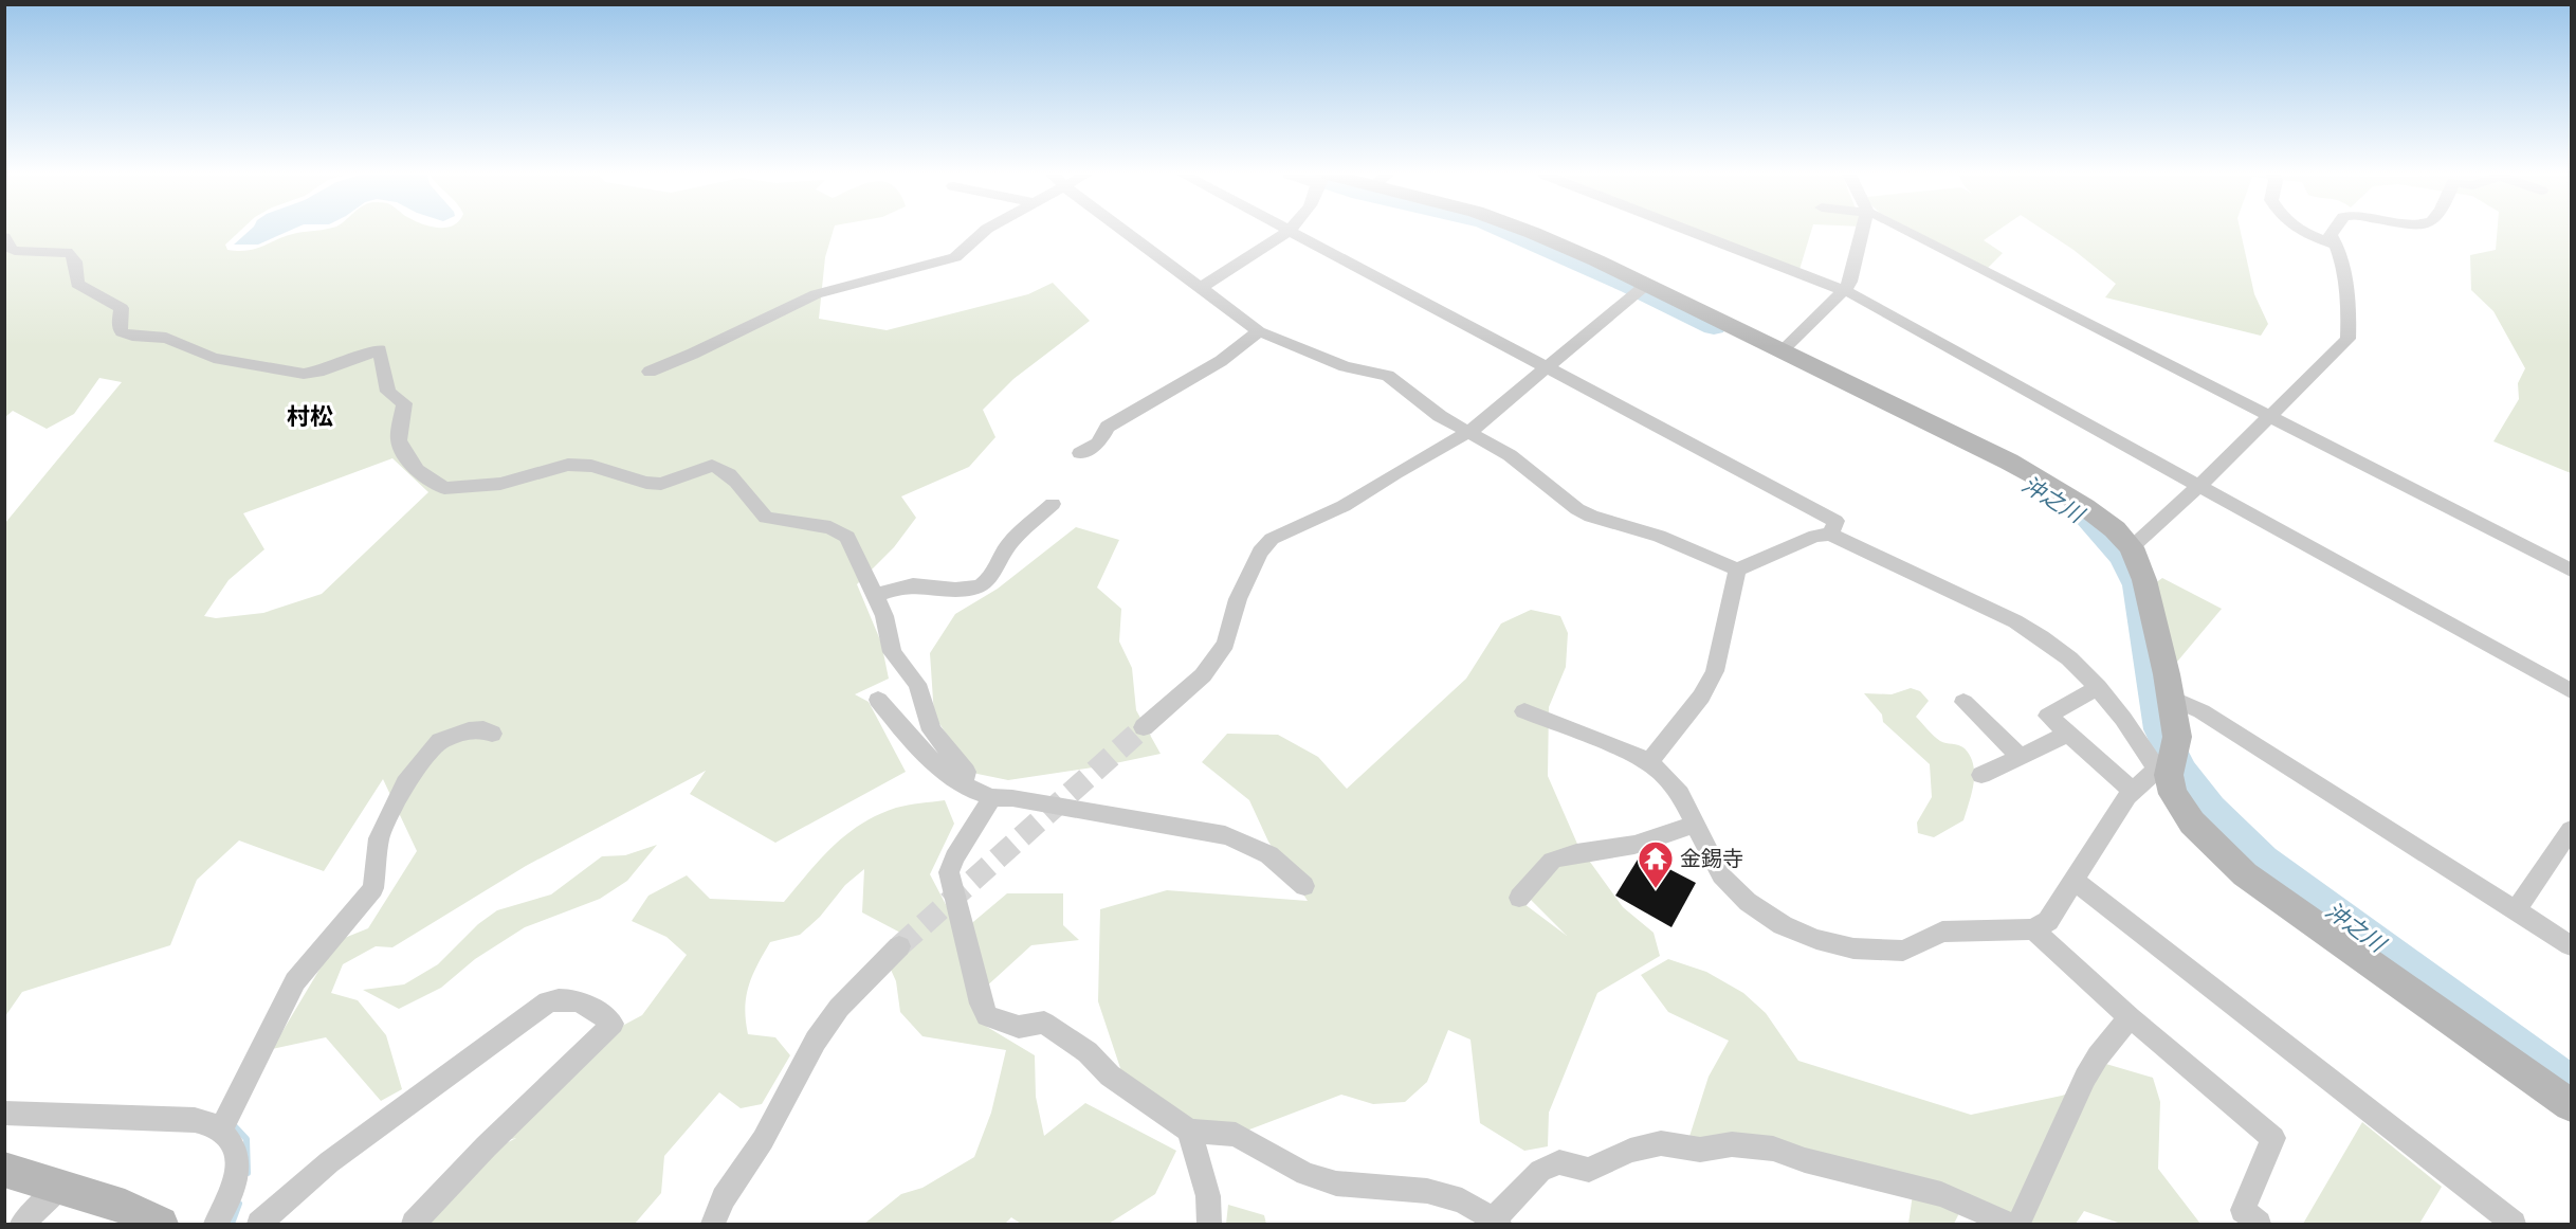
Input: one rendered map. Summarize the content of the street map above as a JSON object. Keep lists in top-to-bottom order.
{
  "districts": ["村松"],
  "water": ["沖之川"],
  "places": {
    "temple": ["金錫寺"]
  }
}
